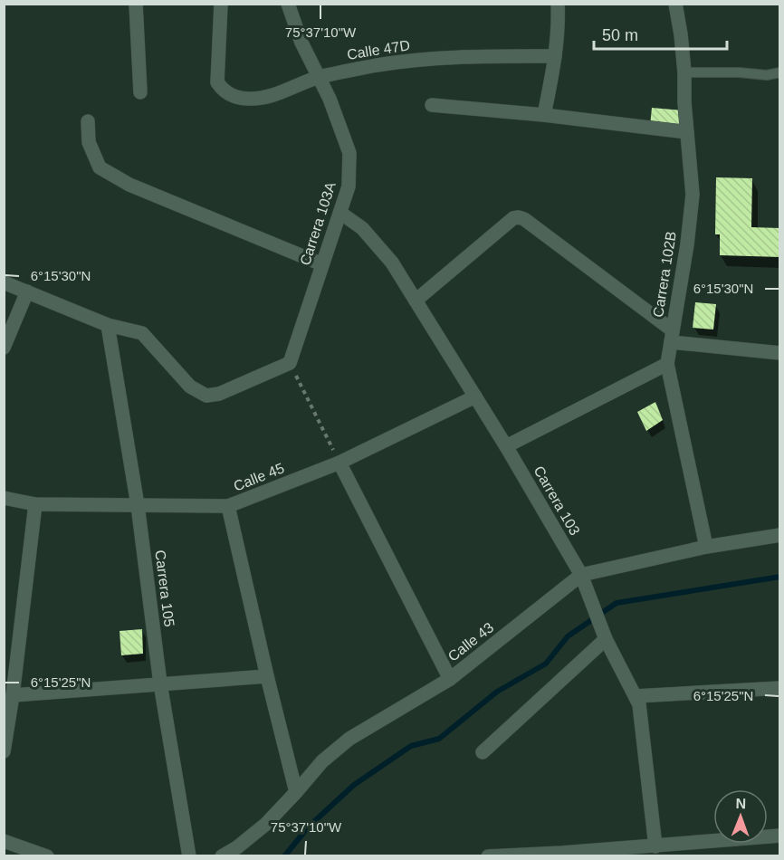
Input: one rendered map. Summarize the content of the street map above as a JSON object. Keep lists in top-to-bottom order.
{
  "streets": {
    "street": [
      "Calle 47D",
      "Carrera 103A",
      "Carrera 102B",
      "Calle 45",
      "Carrera 103",
      "Carrera 105",
      "Calle 43"
    ]
  },
  "crossings": [
    ["Calle 47D", "Carrera 103A"],
    ["Carrera 103A", "Carrera 103"],
    ["Carrera 102B", "Calle 43"],
    ["Calle 45", "Carrera 103"],
    ["Calle 45", "Carrera 105"],
    ["Carrera 103", "Calle 43"]
  ],
  "scale_bar": "50 m",
  "north": "top",
  "coordinates": ["75°37'10\"W", "6°15'30\"N", "6°15'25\"N"]
}
